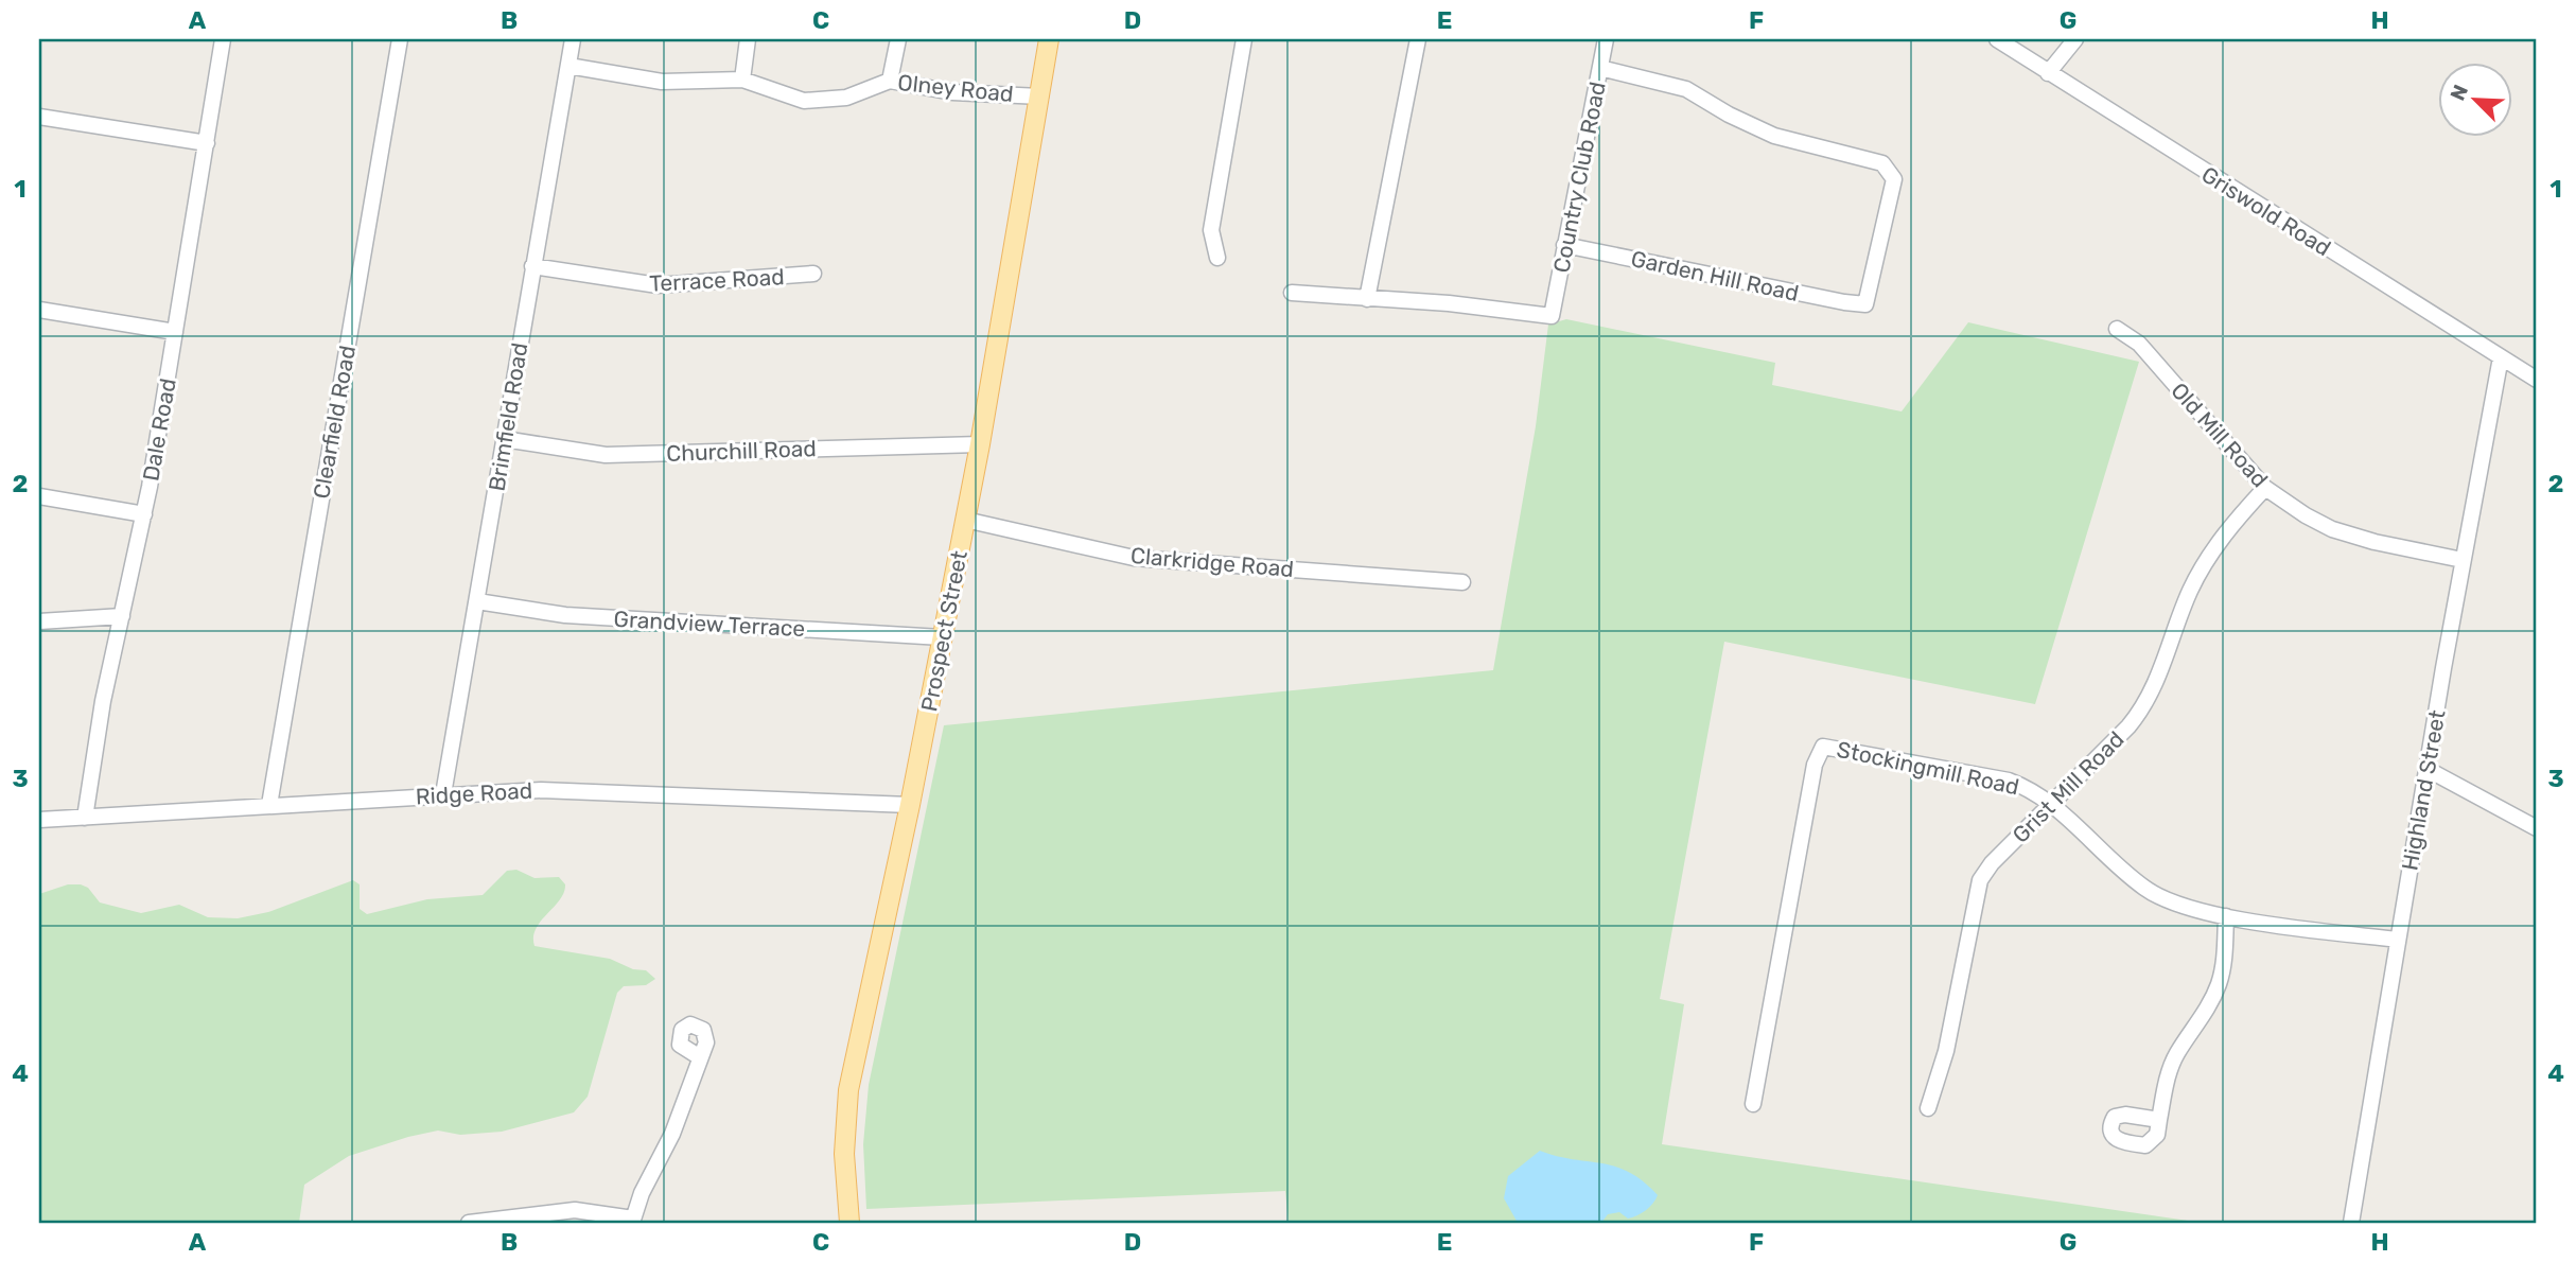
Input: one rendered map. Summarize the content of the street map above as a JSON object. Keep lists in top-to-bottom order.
{
  "streets": {
    "main road": ["Prospect Street"],
    "street": [
      "Olney Road",
      "Country Club Road",
      "Griswold Road",
      "Garden Hill Road",
      "Terrace Road",
      "Brimfield Road",
      "Clearfield Road",
      "Dale Road",
      "Old Mill Road",
      "Churchill Road",
      "Clarkridge Road",
      "Grandview Terrace",
      "Stockingmill Road",
      "Grist Mill Road",
      "Highland Street",
      "Ridge Road"
    ]
  },
  "crossings": [
    ["Olney Road", "Brimfield Road"],
    ["Olney Road", "Prospect Street"],
    ["Country Club Road", "Garden Hill Road"],
    ["Griswold Road", "Highland Street"],
    ["Terrace Road", "Brimfield Road"],
    ["Brimfield Road", "Churchill Road"],
    ["Brimfield Road", "Grandview Terrace"],
    ["Brimfield Road", "Ridge Road"],
    ["Clearfield Road", "Ridge Road"],
    ["Dale Road", "Ridge Road"],
    ["Old Mill Road", "Grist Mill Road"],
    ["Old Mill Road", "Highland Street"],
    ["Churchill Road", "Prospect Street"],
    ["Clarkridge Road", "Prospect Street"],
    ["Grandview Terrace", "Prospect Street"],
    ["Prospect Street", "Ridge Road"],
    ["Stockingmill Road", "Grist Mill Road"],
    ["Stockingmill Road", "Highland Street"]
  ],
  "north": "top left",
  "grid": {
    "columns": [
      "A",
      "B",
      "C",
      "D",
      "E",
      "F",
      "G",
      "H"
    ],
    "rows": [
      "1",
      "2",
      "3",
      "4"
    ]
  }
}
